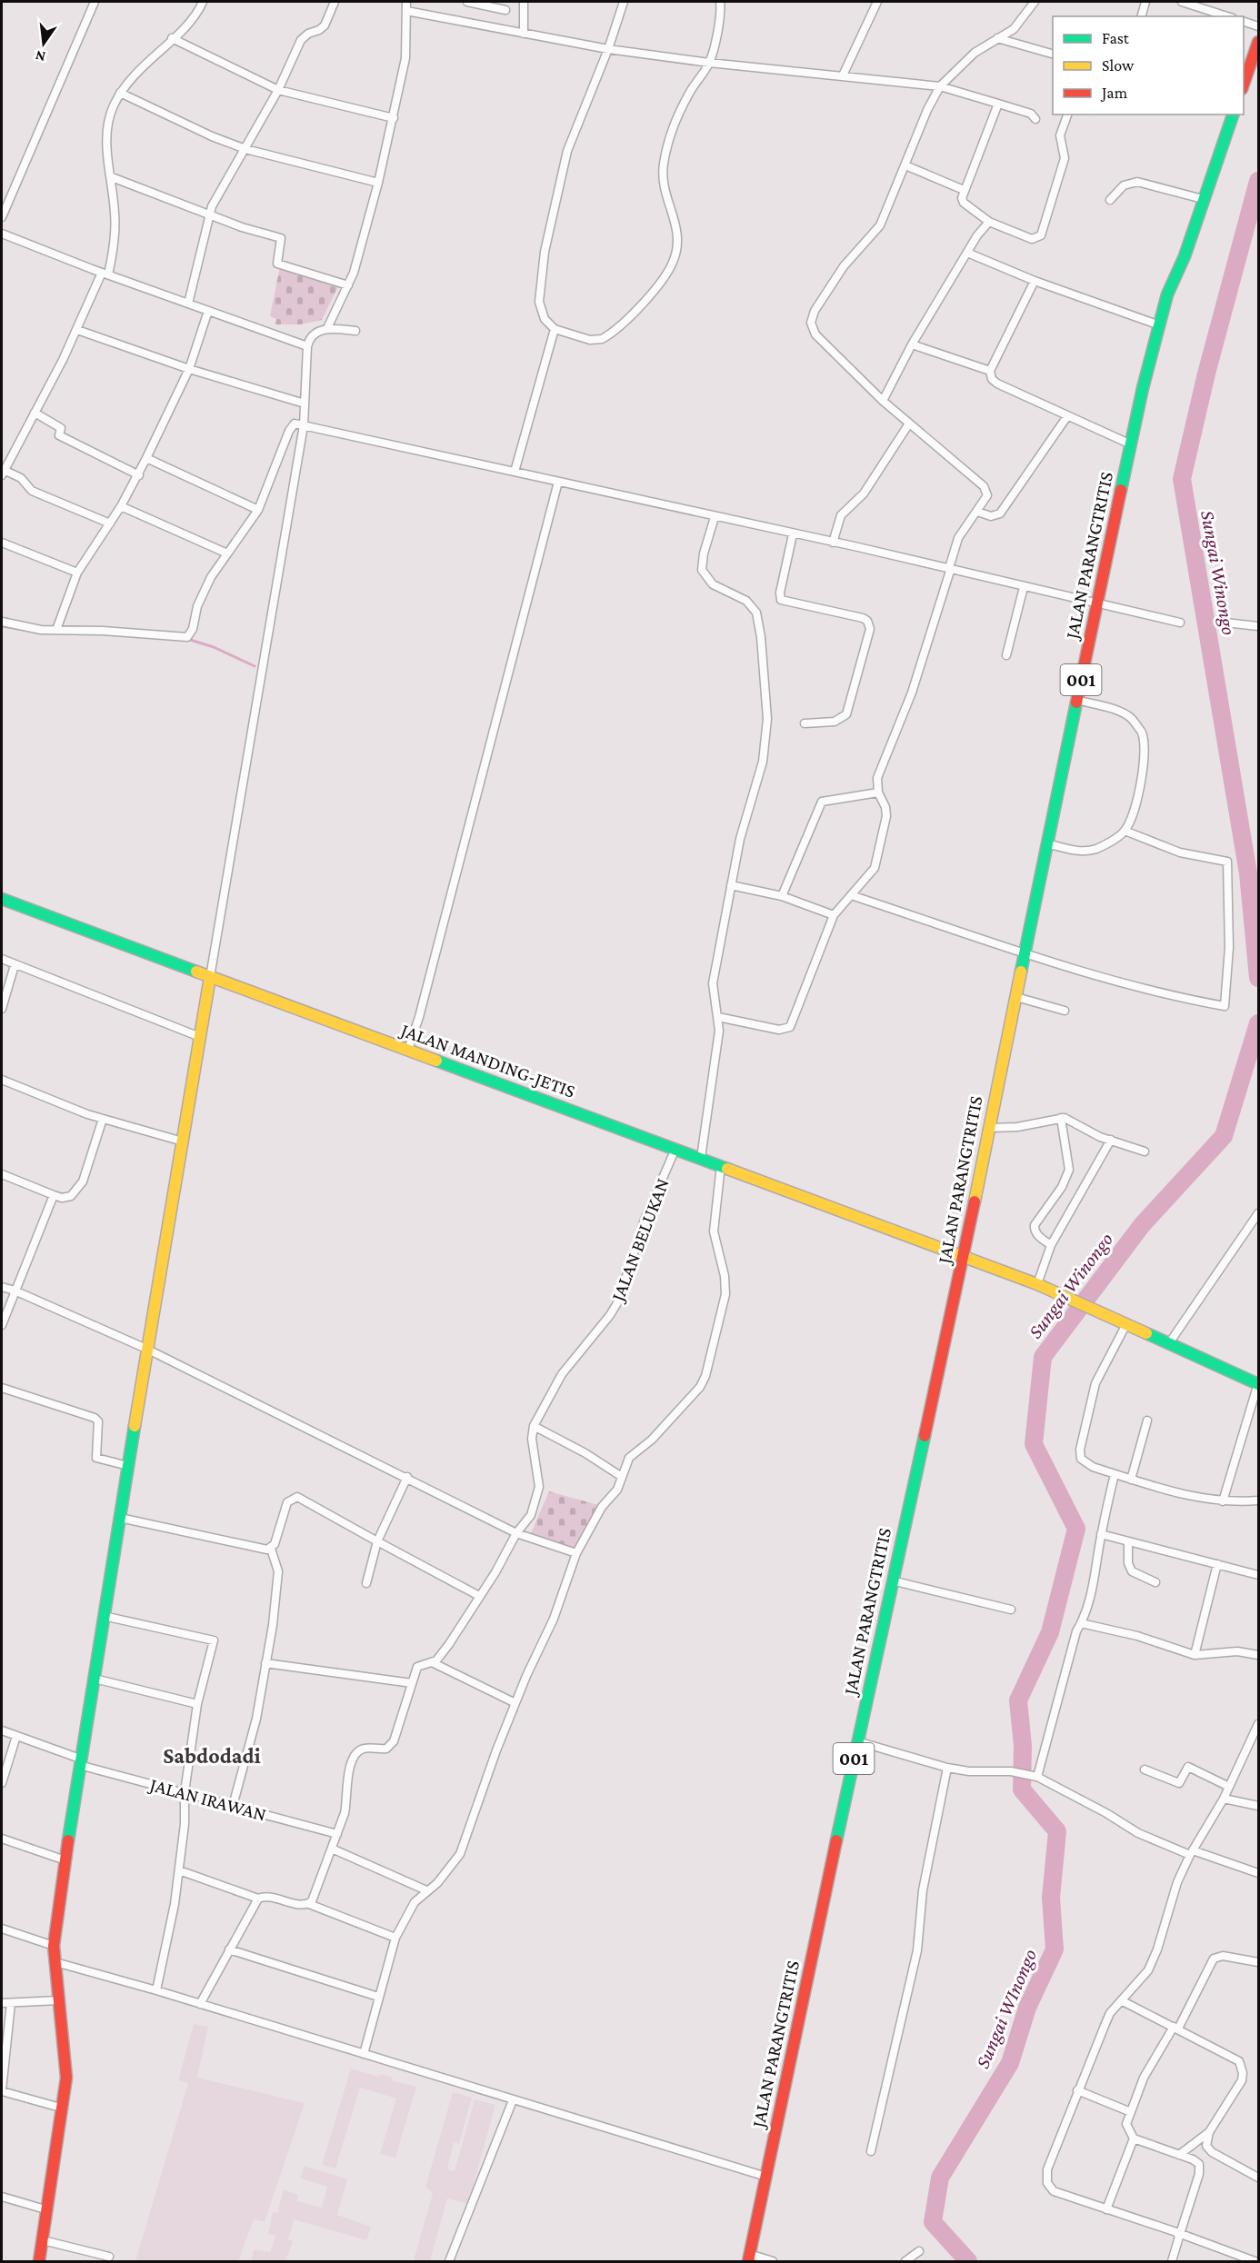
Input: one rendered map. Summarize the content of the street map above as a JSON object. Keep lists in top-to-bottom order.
{
  "streets": {
    "main road": ["JALAN PARANGTRITIS", "001", "JALAN MANDING-JETIS"],
    "street": ["JALAN BELUKAN", "JALAN IRAWAN"]
  },
  "crossings": [
    ["JALAN PARANGTRITIS", "JALAN MANDING-JETIS"],
    ["JALAN MANDING-JETIS", "JALAN BELUKAN"]
  ],
  "districts": ["Sabdodadi"],
  "water": ["Sungai Winongo", "Sungai WInongo"],
  "legend": ["Fast", "Slow", "Jam"],
  "north": "bottom"
}
